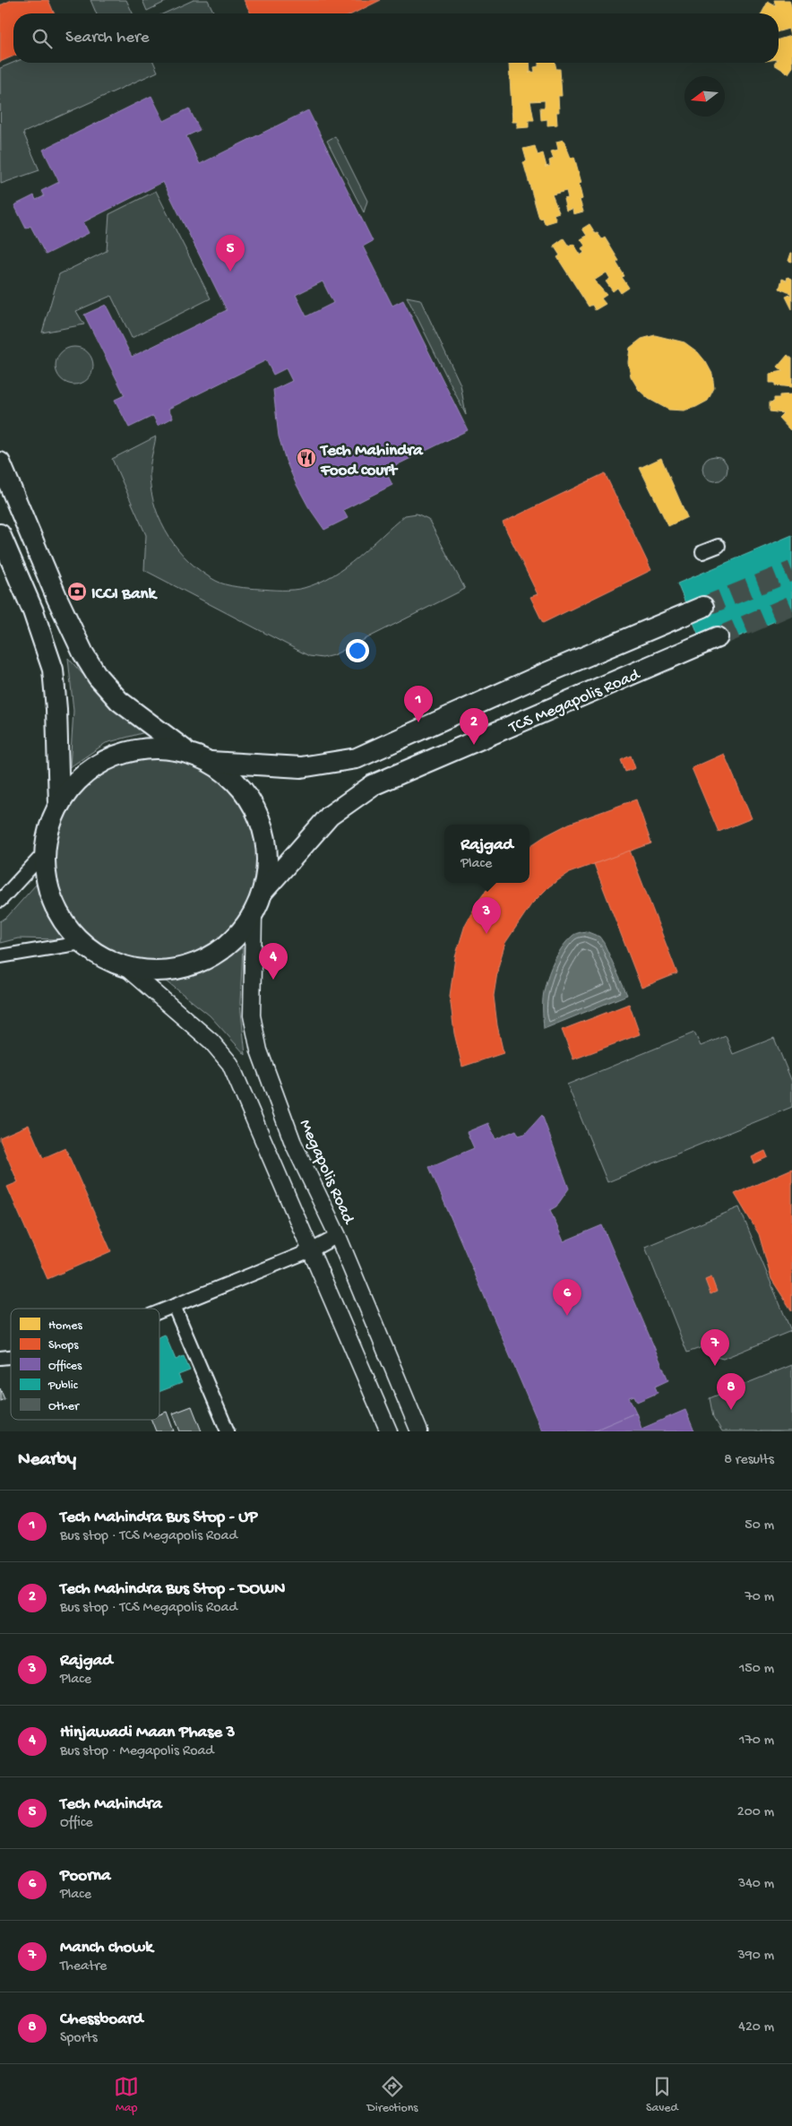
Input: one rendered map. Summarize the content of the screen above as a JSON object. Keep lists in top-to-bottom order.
{
  "streets": {
    "main road": ["TCS Megapolis Road"],
    "street": ["Megapolis Road"]
  },
  "places": {
    "restaurant": ["Tech Mahindra Food court"],
    "bank": ["ICCI Bank"]
  },
  "legend": [
    "Homes",
    "Shops",
    "Offices",
    "Public",
    "Other"
  ],
  "north": "left",
  "page": {
    "search": "Search here",
    "pins": [
      "5",
      "1",
      "2",
      "3",
      "4",
      "6",
      "7",
      "8"
    ],
    "popup": ["Rajgad", "Place"],
    "heading": ["Nearby", "8 results"],
    "list": [
      {
        "mark": "1",
        "name": "Tech Mahindra Bus Stop - UP",
        "note": "Bus stop · TCS Megapolis Road",
        "value": "50 m"
      },
      {
        "mark": "2",
        "name": "Tech Mahindra Bus Stop - DOWN",
        "note": "Bus stop · TCS Megapolis Road",
        "value": "70 m"
      },
      {
        "mark": "3",
        "name": "Rajgad",
        "note": "Place",
        "value": "150 m"
      },
      {
        "mark": "4",
        "name": "Hinjawadi Maan Phase 3",
        "note": "Bus stop · Megapolis Road",
        "value": "170 m"
      },
      {
        "mark": "5",
        "name": "Tech Mahindra",
        "note": "Office",
        "value": "200 m"
      },
      {
        "mark": "6",
        "name": "Poorna",
        "note": "Place",
        "value": "340 m"
      },
      {
        "mark": "7",
        "name": "Manch chowk",
        "note": "Theatre",
        "value": "390 m"
      },
      {
        "mark": "8",
        "name": "Chessboard",
        "note": "Sports",
        "value": "420 m"
      }
    ],
    "nav": ["Map", "Directions", "Saved"]
  }
}
